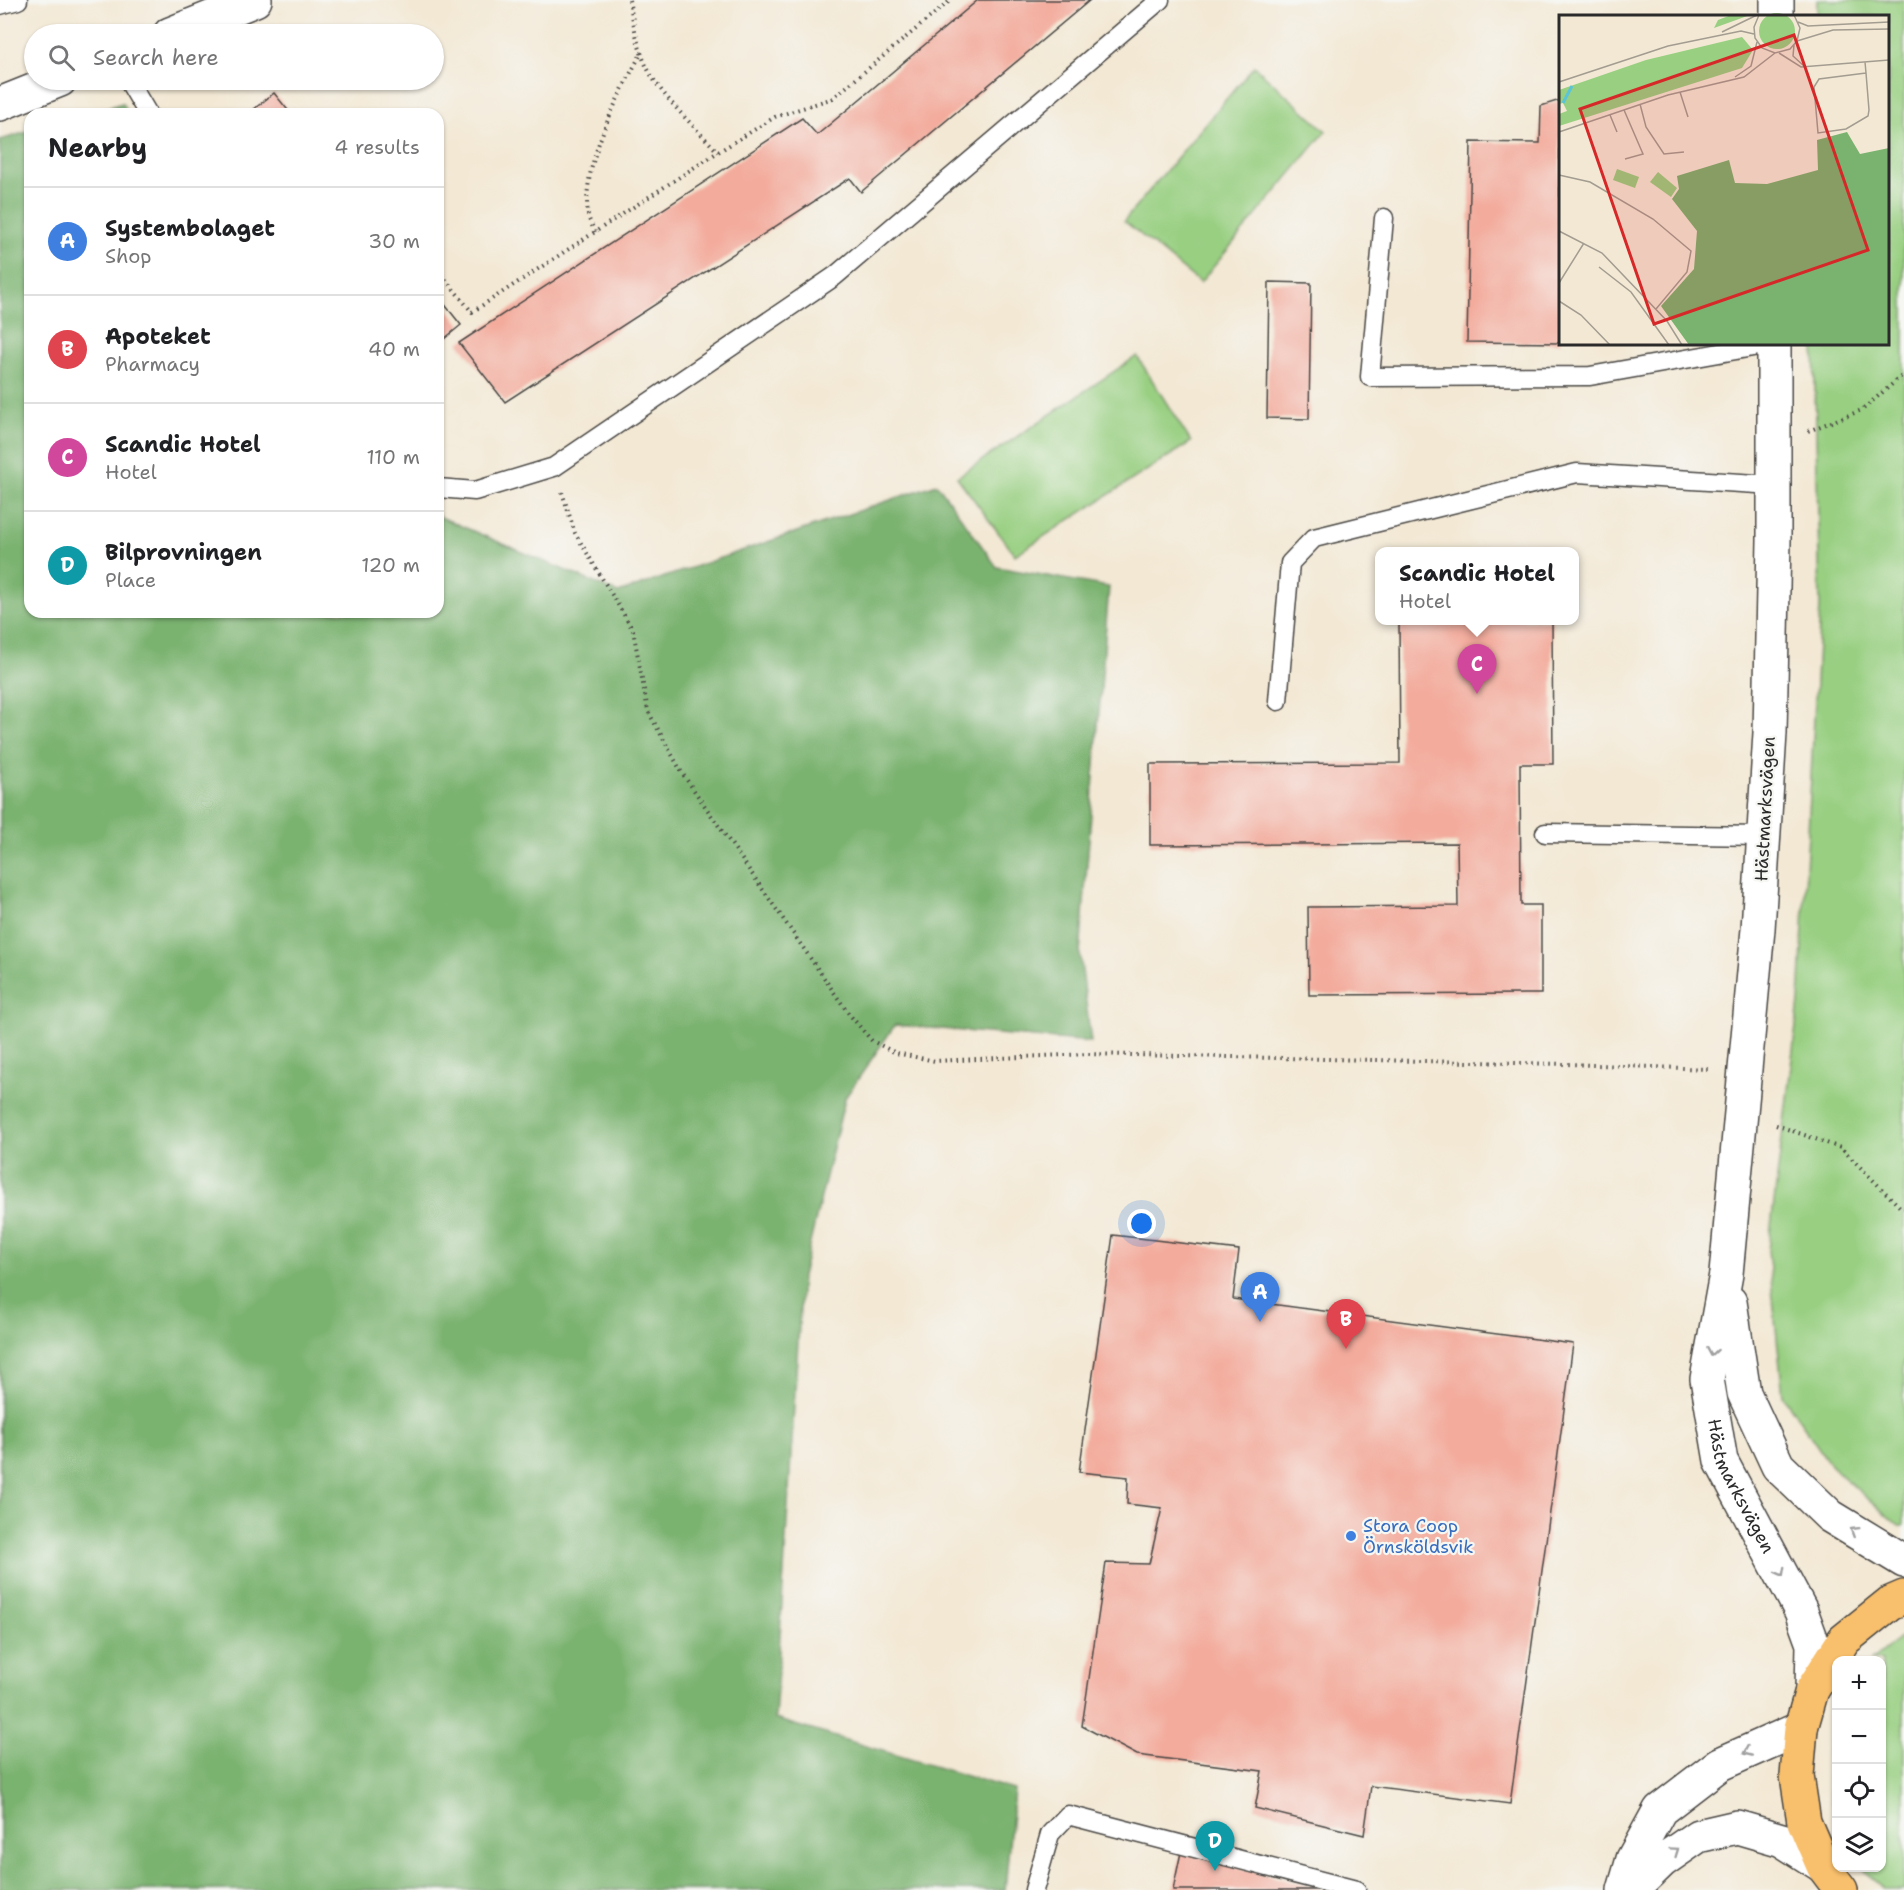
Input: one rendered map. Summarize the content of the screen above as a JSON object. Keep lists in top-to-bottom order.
{
  "streets": {
    "street": ["Hästmarksvägen"]
  },
  "places": ["Stora Coop Örnsköldsvik"],
  "page": {
    "search": "Search here",
    "heading": ["Nearby", "4 results"],
    "list": [
      {
        "mark": "A",
        "name": "Systembolaget",
        "note": "Shop",
        "value": "30 m"
      },
      {
        "mark": "B",
        "name": "Apoteket",
        "note": "Pharmacy",
        "value": "40 m"
      },
      {
        "mark": "C",
        "name": "Scandic Hotel",
        "note": "Hotel",
        "value": "110 m"
      },
      {
        "mark": "D",
        "name": "Bilprovningen",
        "note": "Place",
        "value": "120 m"
      }
    ],
    "popup": ["Scandic Hotel", "Hotel"],
    "pins": [
      "C",
      "A",
      "B",
      "D"
    ],
    "map_buttons": ["+", "−"]
  }
}
